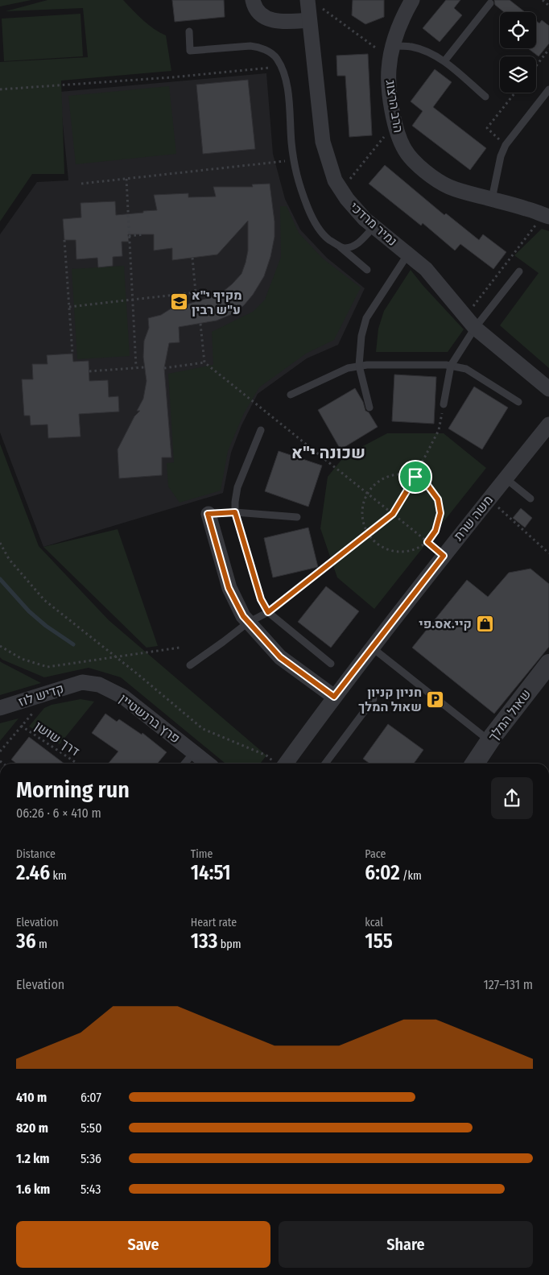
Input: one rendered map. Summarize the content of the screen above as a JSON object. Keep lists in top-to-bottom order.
{
  "streets": {
    "street": [
      "הרב הרצוג",
      "נמיר מרדכי",
      "משה שרת",
      "קדיש לוז",
      "שאול המלך",
      "פרץ ברנשטיין"
    ],
    "path": ["דרך שושן"]
  },
  "crossings": [
    ["קדיש לוז", "פרץ ברנשטיין"]
  ],
  "districts": ["שכונה י\"א"],
  "places": {
    "school or university": ["מקיף י\"א ע\"ש רבין"],
    "shop": ["קיי.אס.פי"],
    "parking": ["חניון קניון שאול המלך"]
  },
  "page": {
    "heading": ["Morning run", "06:26 · 6 × 410 m"],
    "stats": [
      ["Distance", "2.46 km"],
      ["Time", "14:51"],
      ["Pace", "6:02 /km"],
      ["Elevation", "36 m"],
      ["Heart rate", "133 bpm"],
      ["kcal", "155"]
    ],
    "chart": ["Elevation", "127–131 m"],
    "list": [
      {
        "name": "410 m",
        "note": "6:07"
      },
      {
        "name": "820 m",
        "note": "5:50"
      },
      {
        "name": "1.2 km",
        "note": "5:36"
      },
      {
        "name": "1.6 km",
        "note": "5:43"
      }
    ],
    "buttons": ["Save", "Share"]
  }
}
